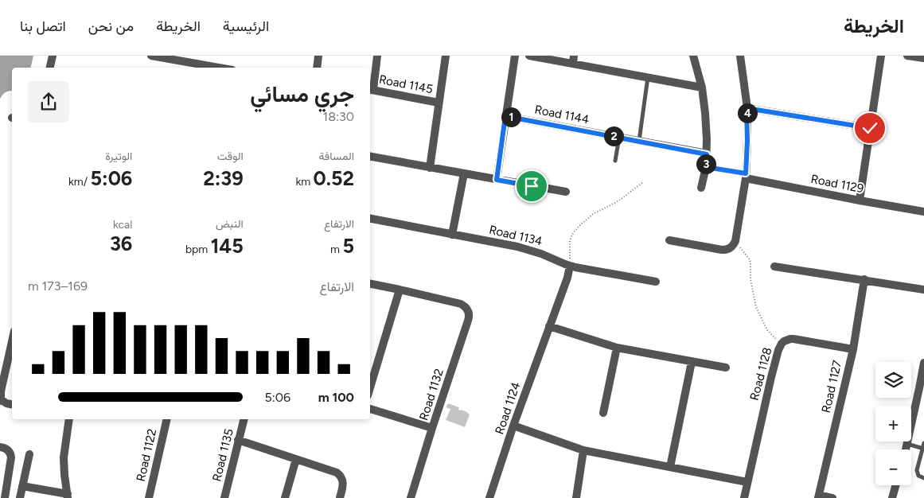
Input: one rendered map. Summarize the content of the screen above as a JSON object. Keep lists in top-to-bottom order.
{
  "streets": {
    "street": [
      "Road 1145",
      "Road 1144",
      "Road 1129",
      "Road 1134",
      "Road 1128",
      "Road 1127",
      "Road 1132",
      "Road 1124",
      "Road 1122",
      "Road 1135"
    ]
  },
  "crossings": [
    ["Road 1134", "Road 1124"],
    ["Road 1128", "Road 1127"]
  ],
  "page": {
    "header": "الخريطة",
    "nav": [
      "الرئيسية",
      "الخريطة",
      "من نحن",
      "اتصل بنا"
    ],
    "heading": ["جري مسائي", "18:30"],
    "pins": [
      "4",
      "1",
      "2",
      "3"
    ],
    "stats": [
      ["المسافة", "0.52 km"],
      ["الوقت", "2:39"],
      ["الوتيرة", "5:06 /km"],
      ["الارتفاع", "5 m"],
      ["النبض", "145 bpm"],
      ["kcal", "36"]
    ],
    "chart": ["الارتفاع", "169–173 m"],
    "map_buttons": ["+", "−"],
    "list": [
      {
        "name": "100 m",
        "note": "5:06"
      }
    ]
  }
}
